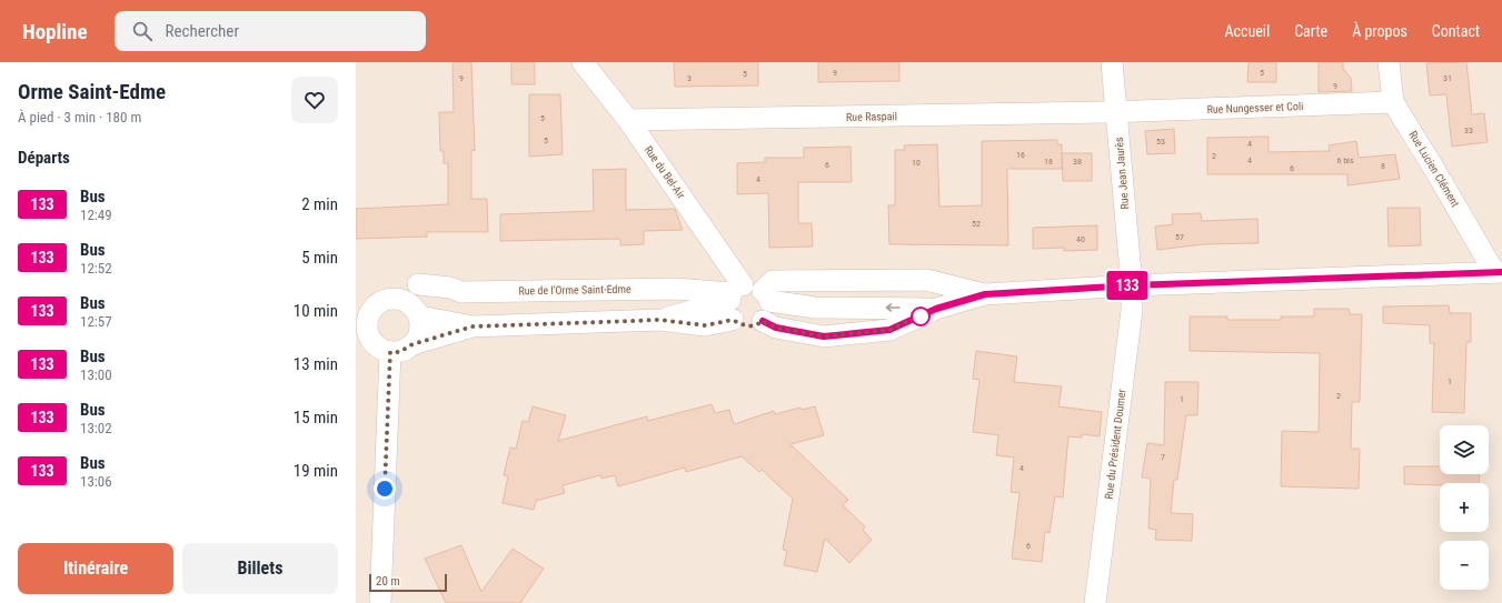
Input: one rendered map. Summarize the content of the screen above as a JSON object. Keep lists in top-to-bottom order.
{
  "streets": {
    "street": [
      "Rue Nungesser et Coli",
      "Rue Raspail",
      "Rue Lucien Clément",
      "Rue du Bel-Air",
      "Rue Jean Jaurès",
      "Rue de l'Orme Saint-Edme",
      "Rue du Président Doumer"
    ]
  },
  "crossings": [
    ["Rue Nungesser et Coli", "Rue Raspail"],
    ["Rue Nungesser et Coli", "Rue Lucien Clément"],
    ["Rue Nungesser et Coli", "Rue Jean Jaurès"],
    ["Rue Raspail", "Rue du Bel-Air"],
    ["Rue Raspail", "Rue Jean Jaurès"],
    ["Rue du Bel-Air", "Rue de l'Orme Saint-Edme"],
    ["Rue Jean Jaurès", "Rue du Président Doumer"]
  ],
  "lines": ["bus line 133"],
  "house_numbers": [
    "9",
    "5",
    "5",
    "9",
    "3",
    "31",
    "9",
    "5",
    "33",
    "5",
    "53",
    "4",
    "16",
    "2",
    "4",
    "6 bis",
    "18",
    "38",
    "10",
    "6",
    "8",
    "6",
    "4",
    "52",
    "57",
    "40",
    "1",
    "2",
    "1",
    "7",
    "4",
    "6"
  ],
  "scale_bar": "20 m",
  "page": {
    "header": "Hopline",
    "search": "Rechercher",
    "nav": [
      "Accueil",
      "Carte",
      "À propos",
      "Contact"
    ],
    "heading": [
      ["Orme Saint-Edme", "À pied · 3 min · 180 m"],
      "Départs"
    ],
    "on_map": "133",
    "list": [
      {
        "mark": "133",
        "name": "Bus",
        "note": "12:49",
        "value": "2 min"
      },
      {
        "mark": "133",
        "name": "Bus",
        "note": "12:52",
        "value": "5 min"
      },
      {
        "mark": "133",
        "name": "Bus",
        "note": "12:57",
        "value": "10 min"
      },
      {
        "mark": "133",
        "name": "Bus",
        "note": "13:00",
        "value": "13 min"
      },
      {
        "mark": "133",
        "name": "Bus",
        "note": "13:02",
        "value": "15 min"
      },
      {
        "mark": "133",
        "name": "Bus",
        "note": "13:06",
        "value": "19 min"
      }
    ],
    "map_buttons": ["+", "−"],
    "buttons": ["Itinéraire", "Billets"],
    "scale": "20 m"
  }
}
